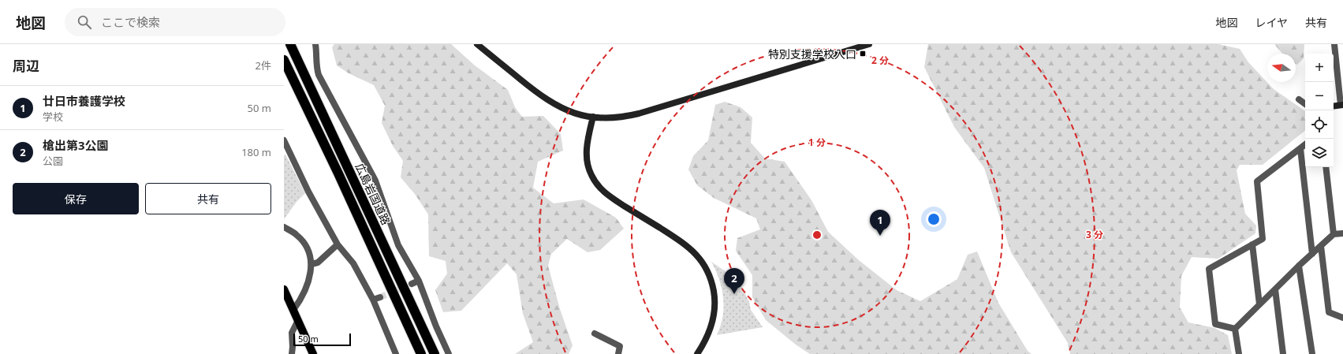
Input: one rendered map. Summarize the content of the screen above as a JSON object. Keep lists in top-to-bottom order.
{
  "streets": {
    "highway": ["広島岩国道路"]
  },
  "places": {
    "transit": ["特別支援学校入口"]
  },
  "scale_bar": "50 m",
  "north": "left",
  "page": {
    "header": "地図",
    "search": "ここで検索",
    "nav": ["地図", "レイヤ", "共有"],
    "heading": ["周辺", "2件"],
    "map_buttons": ["+", "−"],
    "list": [
      {
        "mark": "1",
        "name": "廿日市養護学校",
        "note": "学校",
        "value": "50 m"
      },
      {
        "mark": "2",
        "name": "槍出第3公園",
        "note": "公園",
        "value": "180 m"
      }
    ],
    "buttons": ["保存", "共有"],
    "pins": ["1", "2"],
    "scale": "50 m"
  },
  "rings": ["2 分", "1 分", "3 分"]
}
